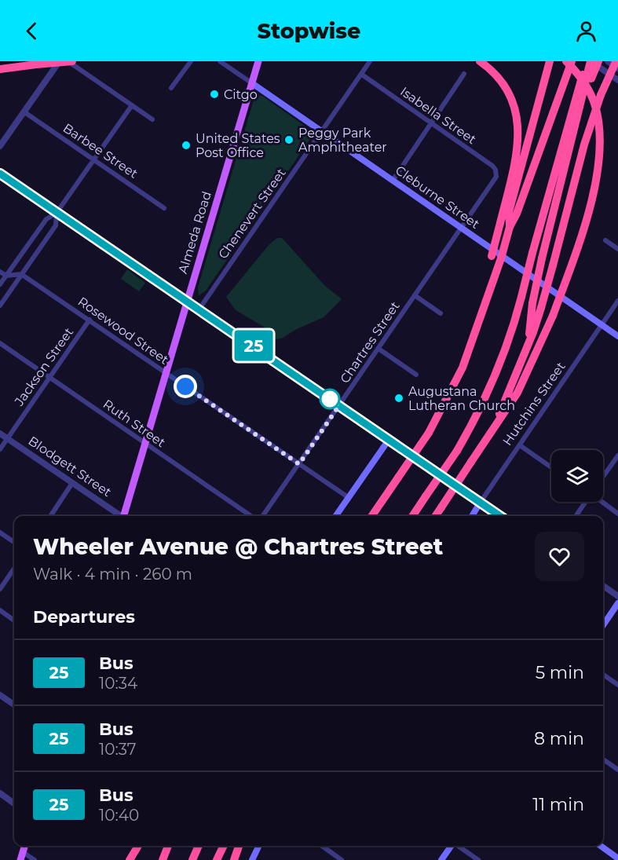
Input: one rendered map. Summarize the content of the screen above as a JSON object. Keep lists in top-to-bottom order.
{
  "streets": {
    "main road": ["Cleburne Street", "Almeda Road", "Hutchins Street"],
    "street": [
      "Isabella Street",
      "Barbee Street",
      "Chenevert Street",
      "Rosewood Street",
      "Chartres Street",
      "Jackson Street",
      "Ruth Street",
      "Blodgett Street"
    ]
  },
  "crossings": [
    ["Isabella Street", "Chenevert Street"],
    ["Isabella Street", "Chartres Street"],
    ["Cleburne Street", "Chenevert Street"],
    ["Cleburne Street", "Almeda Road"],
    ["Cleburne Street", "Chartres Street"],
    ["Cleburne Street", "Hutchins Street"],
    ["Almeda Road", "Rosewood Street"],
    ["Almeda Road", "Ruth Street"],
    ["Rosewood Street", "Chartres Street"],
    ["Rosewood Street", "Jackson Street"],
    ["Jackson Street", "Ruth Street"],
    ["Jackson Street", "Blodgett Street"]
  ],
  "places": [
    "Citgo",
    "Peggy Park Amphitheater",
    "United States Post Office",
    "Augustana Lutheran Church"
  ],
  "lines": ["bus line 25"],
  "page": {
    "header": "Stopwise",
    "on_map": "25",
    "heading": [
      ["Wheeler Avenue @ Chartres Street", "Walk · 4 min · 260 m"],
      "Departures"
    ],
    "list": [
      {
        "mark": "25",
        "name": "Bus",
        "note": "10:34",
        "value": "5 min"
      },
      {
        "mark": "25",
        "name": "Bus",
        "note": "10:37",
        "value": "8 min"
      },
      {
        "mark": "25",
        "name": "Bus",
        "note": "10:40",
        "value": "11 min"
      }
    ]
  }
}
